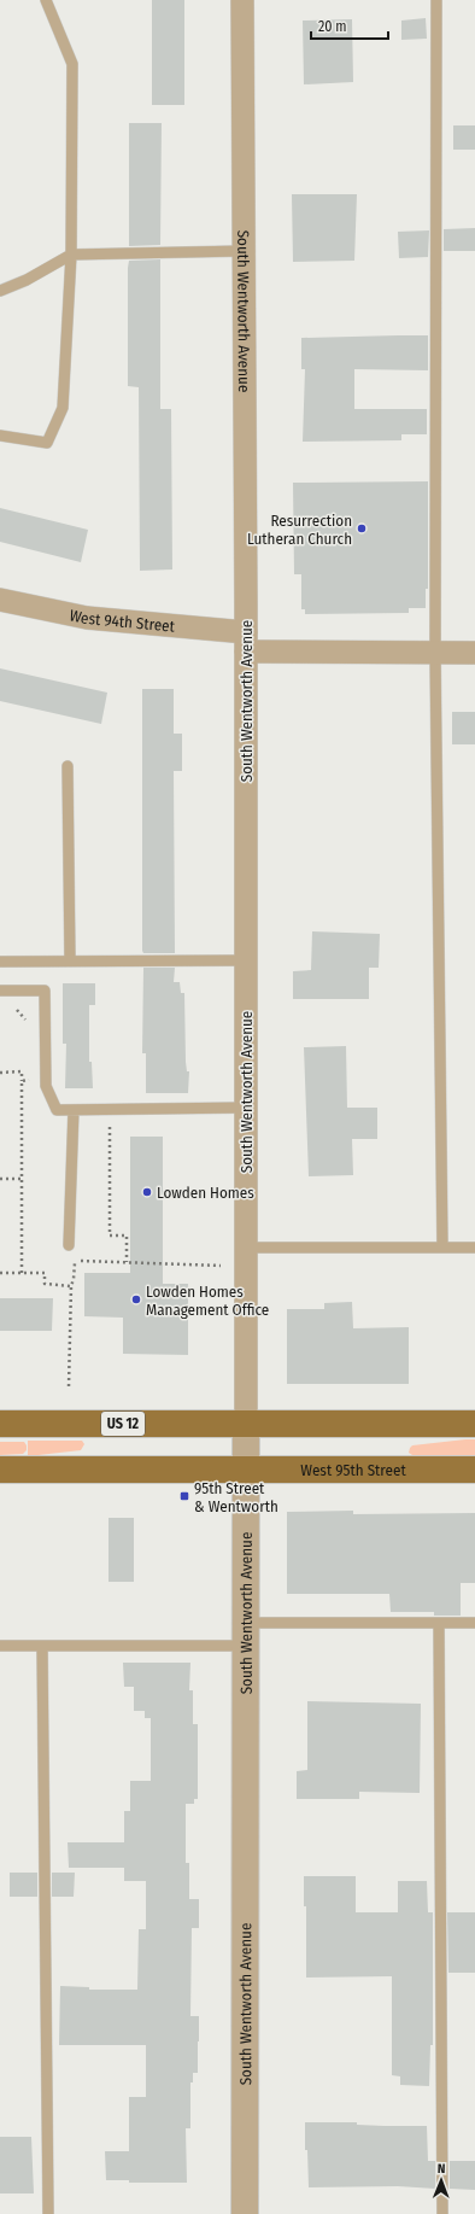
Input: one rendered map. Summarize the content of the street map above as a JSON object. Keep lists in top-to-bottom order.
{
  "streets": {
    "main road": ["US 12", "West 95th Street"],
    "street": ["South Wentworth Avenue", "West 94th Street"]
  },
  "crossings": [
    ["South Wentworth Avenue", "West 94th Street"],
    ["South Wentworth Avenue", "US 12"],
    ["South Wentworth Avenue", "West 95th Street"]
  ],
  "places": {
    "other": ["Resurrection Lutheran Church", "Lowden Homes", "Lowden Homes Management Office"],
    "transit": ["95th Street & Wentworth"]
  },
  "scale_bar": "20 m",
  "north": "top"
}
